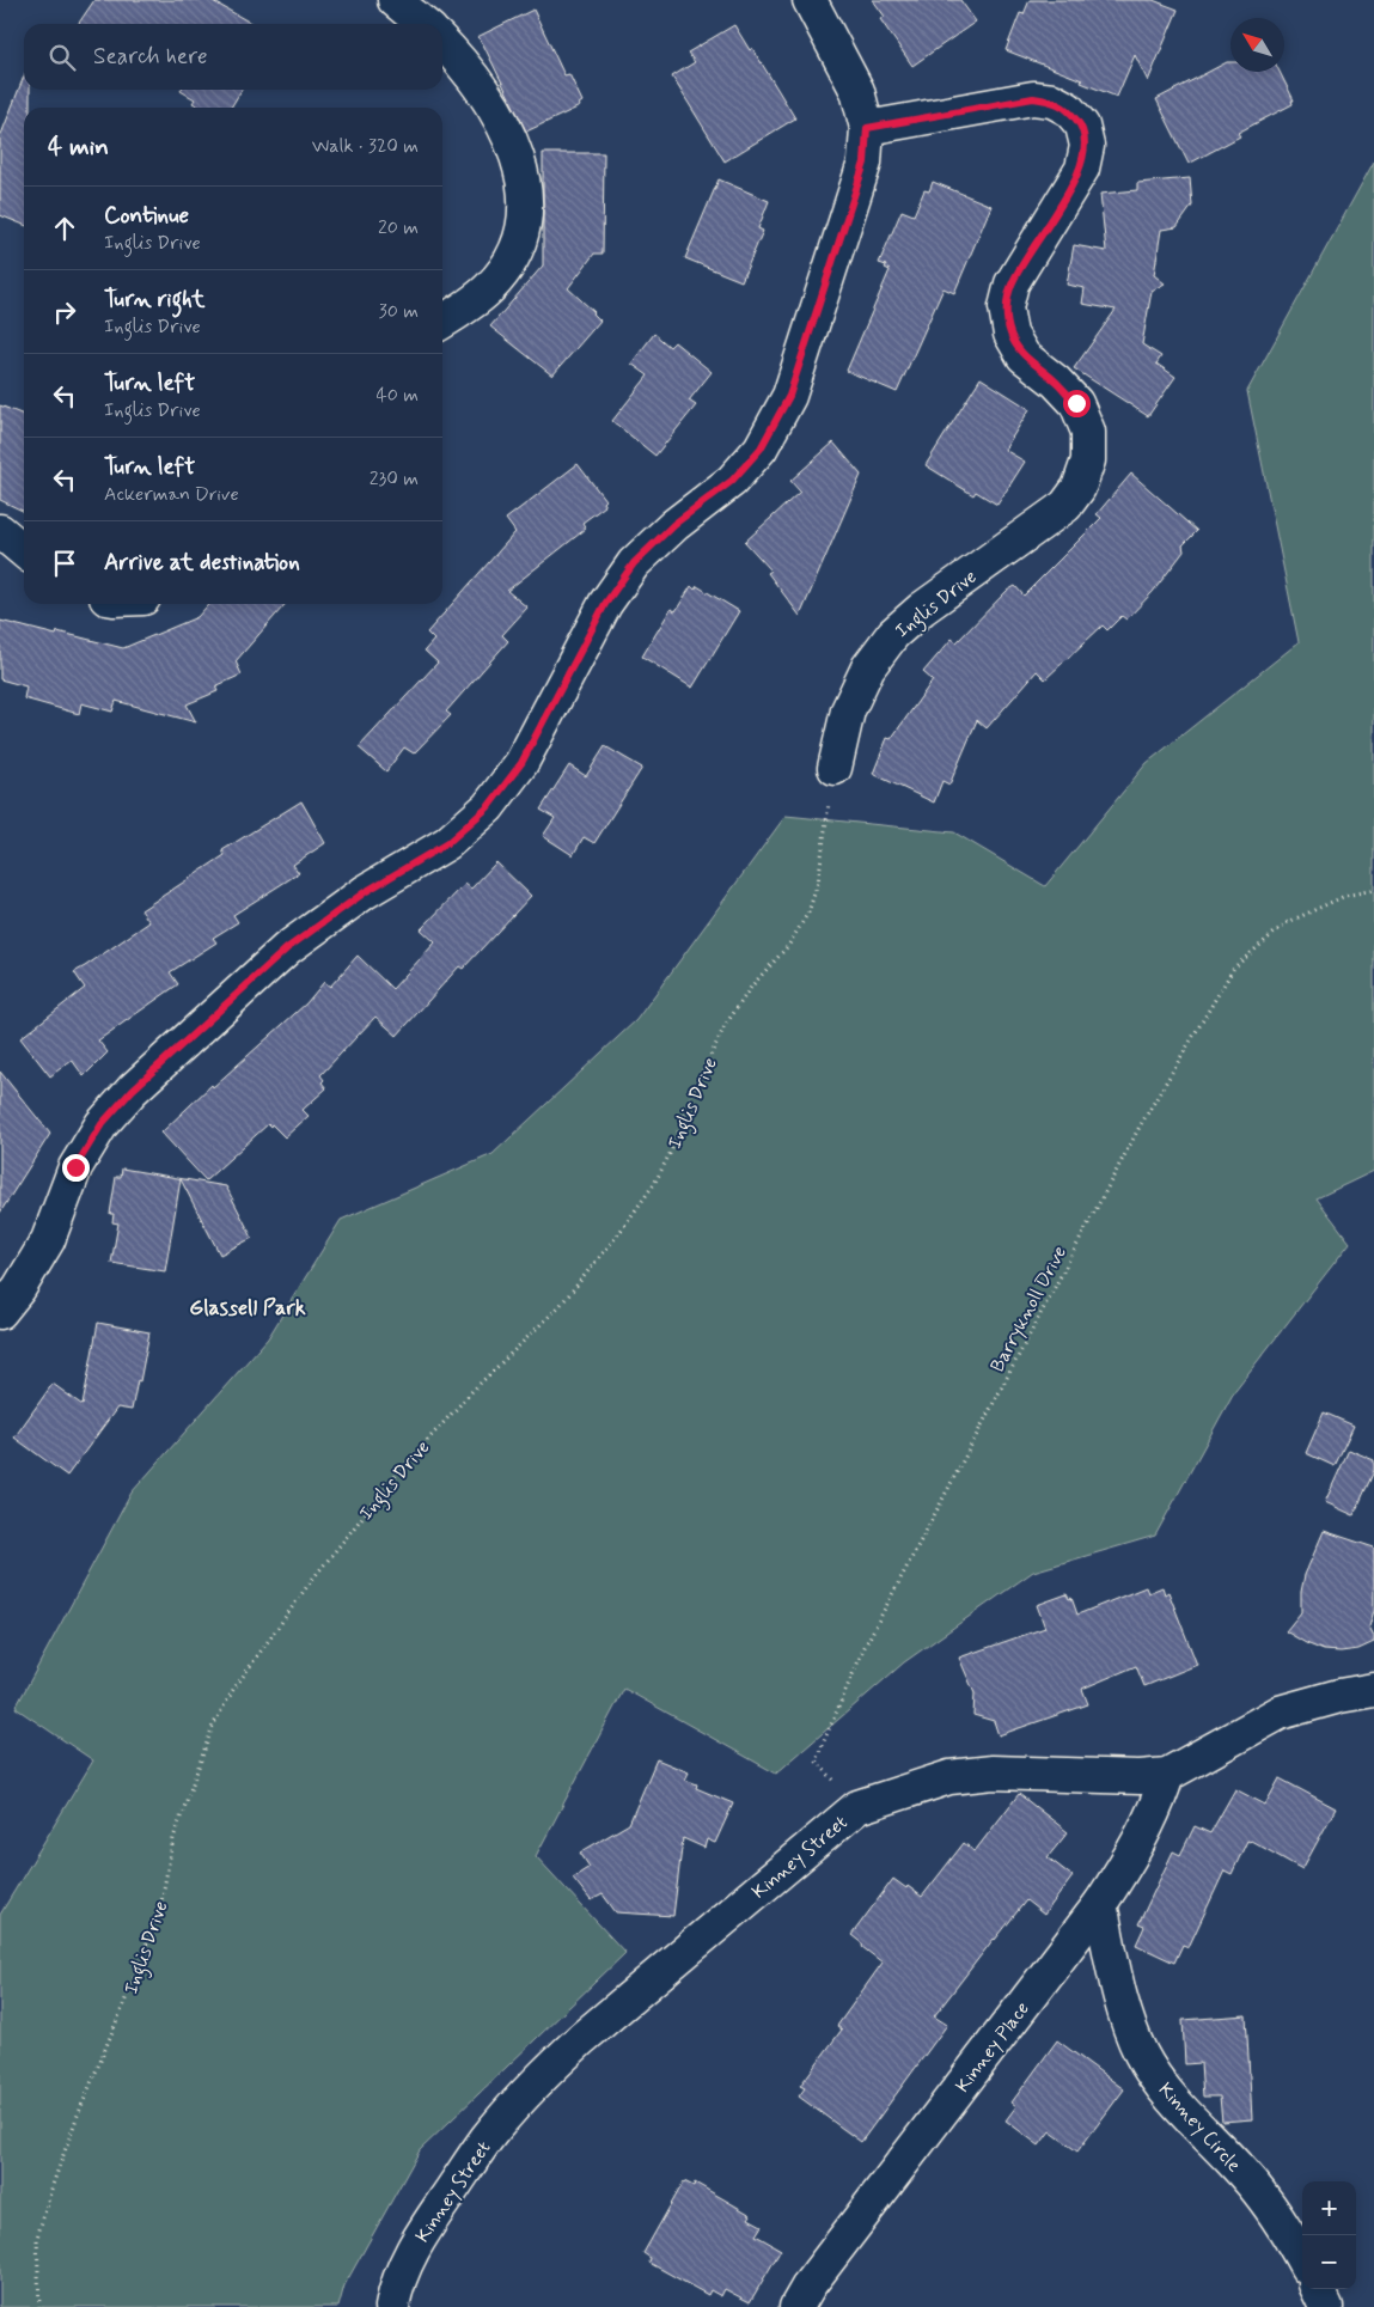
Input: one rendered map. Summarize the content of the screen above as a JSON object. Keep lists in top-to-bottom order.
{
  "streets": {
    "street": [
      "Inglis Drive",
      "Kinney Street",
      "Kinney Place",
      "Kinney Circle"
    ],
    "path": ["Barryknoll Drive"]
  },
  "crossings": [
    ["Barryknoll Drive", "Kinney Street"],
    ["Kinney Street", "Kinney Place"],
    ["Kinney Place", "Kinney Circle"]
  ],
  "districts": ["Glassell Park"],
  "north": "top left",
  "page": {
    "search": "Search here",
    "heading": ["4 min", "Walk · 320 m"],
    "list": [
      ["Continue", "Inglis Drive", "20 m"],
      ["Turn right", "Inglis Drive", "30 m"],
      ["Turn left", "Inglis Drive", "40 m"],
      ["Turn left", "Ackerman Drive", "230 m"],
      "Arrive at destination"
    ],
    "map_buttons": ["+", "−"]
  }
}
